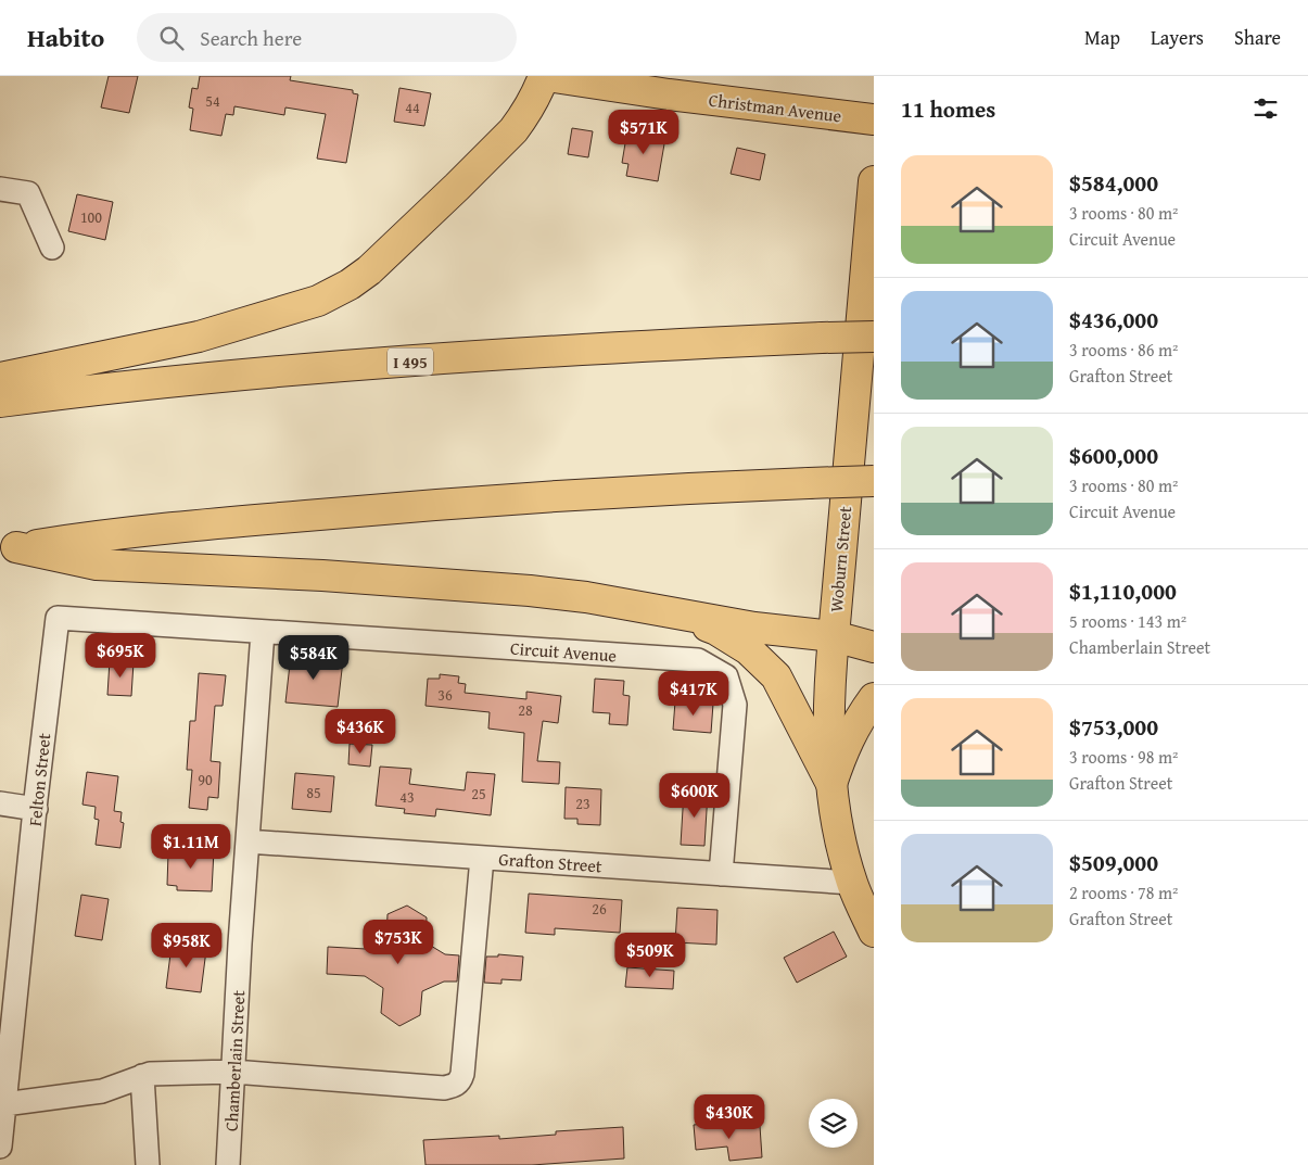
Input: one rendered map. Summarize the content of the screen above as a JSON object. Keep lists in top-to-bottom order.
{
  "streets": {
    "main road": ["Christman Avenue", "I 495", "Woburn Street"],
    "street": [
      "Circuit Avenue",
      "Felton Street",
      "Grafton Street",
      "Chamberlain Street"
    ]
  },
  "crossings": [
    ["Woburn Street", "Grafton Street"],
    ["Circuit Avenue", "Felton Street"],
    ["Circuit Avenue", "Grafton Street"],
    ["Circuit Avenue", "Chamberlain Street"],
    ["Felton Street", "Chamberlain Street"],
    ["Grafton Street", "Chamberlain Street"]
  ],
  "house_numbers": [
    "54",
    "44",
    "100",
    "36",
    "28",
    "90",
    "85",
    "25",
    "43",
    "23",
    "26"
  ],
  "page": {
    "header": "Habito",
    "search": "Search here",
    "nav": ["Map", "Layers", "Share"],
    "heading": "11 homes",
    "price": [
      "$571K",
      "$695K",
      "$584K",
      "$417K",
      "$436K",
      "$600K",
      "$1.11M",
      "$753K",
      "$958K",
      "$509K",
      "$430K"
    ],
    "list": [
      {
        "name": "$584,000",
        "note": "3 rooms · 80 m² · Circuit Avenue"
      },
      {
        "name": "$436,000",
        "note": "3 rooms · 86 m² · Grafton Street"
      },
      {
        "name": "$600,000",
        "note": "3 rooms · 80 m² · Circuit Avenue"
      },
      {
        "name": "$1,110,000",
        "note": "5 rooms · 143 m² · Chamberlain Street"
      },
      {
        "name": "$753,000",
        "note": "3 rooms · 98 m² · Grafton Street"
      },
      {
        "name": "$509,000",
        "note": "2 rooms · 78 m² · Grafton Street"
      }
    ]
  }
}
